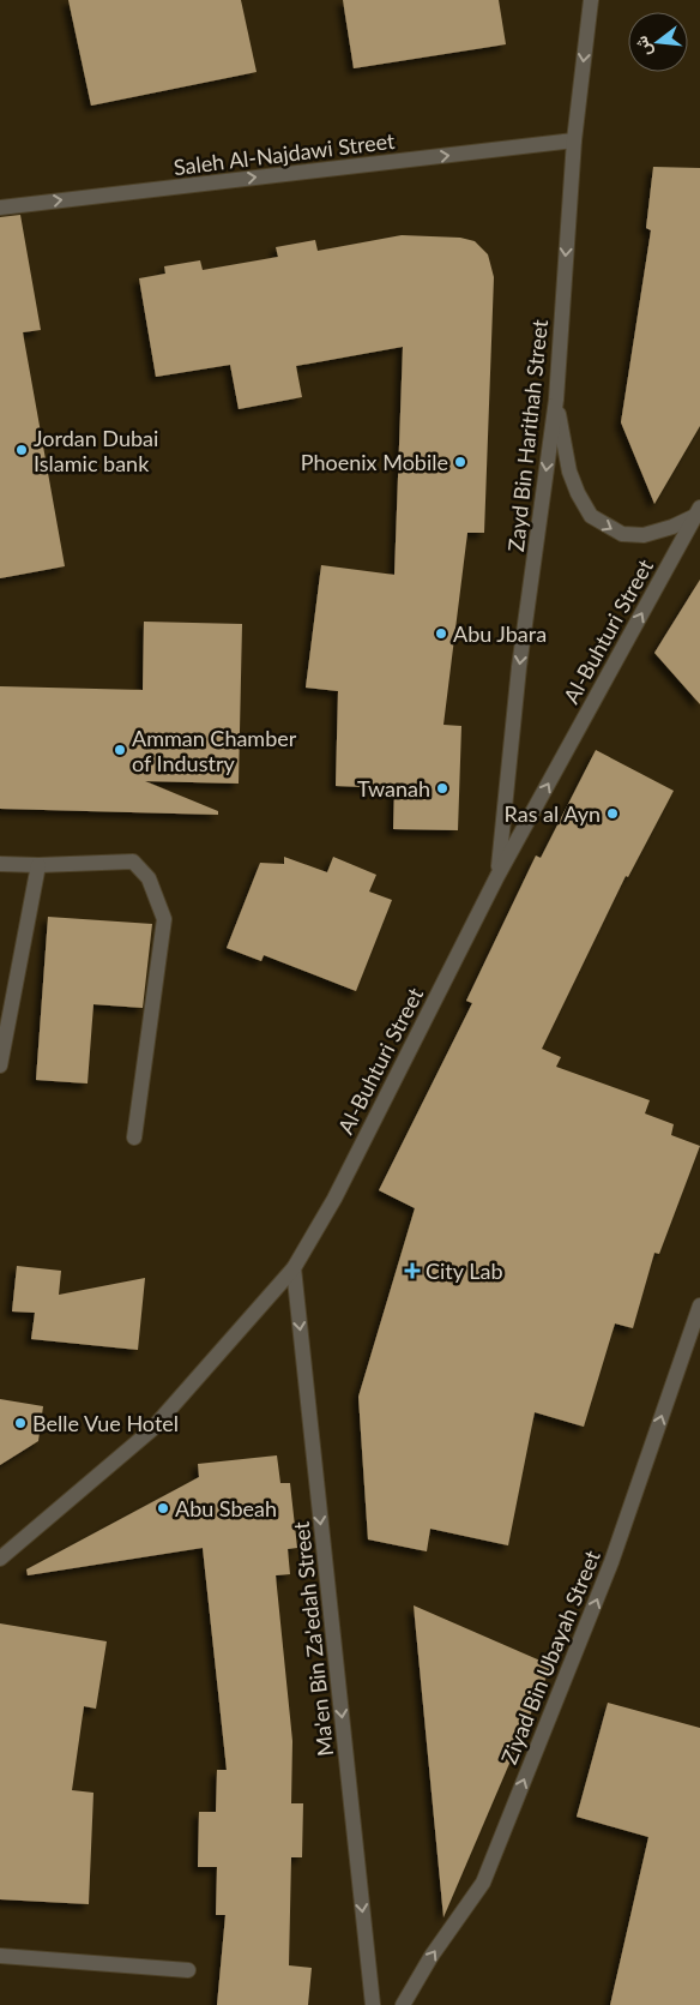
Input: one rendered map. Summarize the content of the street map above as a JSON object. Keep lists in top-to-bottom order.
{
  "streets": {
    "street": [
      "Saleh Al-Najdawi Street",
      "Zayd Bin Harithah Street",
      "Al-Buhturi Street",
      "Ma'en Bin Za'edah Street",
      "Ziyad Bin Ubayah Street"
    ]
  },
  "crossings": [
    ["Saleh Al-Najdawi Street", "Zayd Bin Harithah Street"],
    ["Zayd Bin Harithah Street", "Al-Buhturi Street"],
    ["Al-Buhturi Street", "Ma'en Bin Za'edah Street"]
  ],
  "one_way": [
    "Saleh Al-Najdawi Street",
    "Zayd Bin Harithah Street",
    "Ma'en Bin Za'edah Street",
    "Ziyad Bin Ubayah Street"
  ],
  "places": {
    "other": [
      "Jordan Dubai Islamic bank",
      "Phoenix Mobile",
      "Abu Jbara",
      "Amman Chamber of Industry",
      "Twanah",
      "Ras al Ayn",
      "Belle Vue Hotel",
      "Abu Sbeah"
    ],
    "health": ["City Lab"]
  },
  "north": "left"
}
